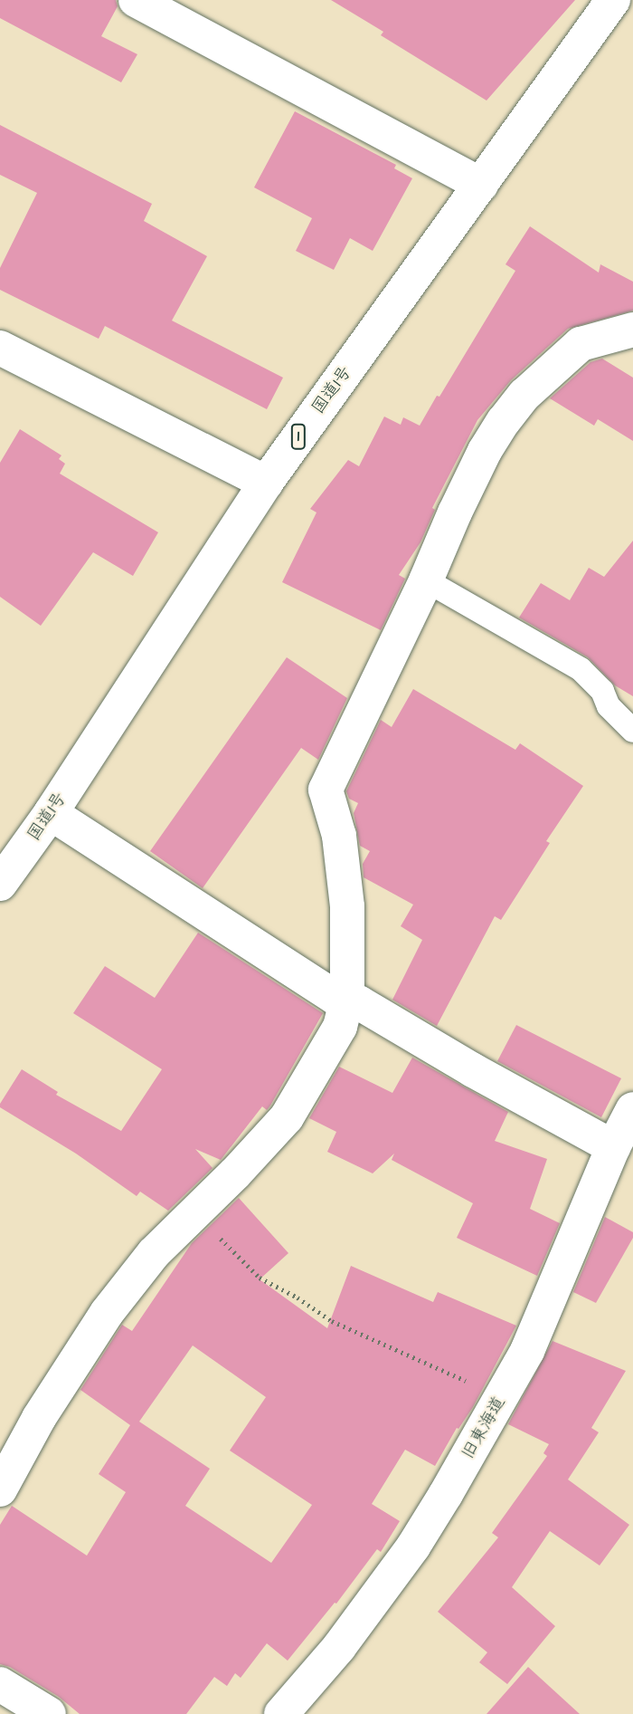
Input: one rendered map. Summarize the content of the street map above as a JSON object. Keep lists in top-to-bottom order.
{
  "streets": {
    "main road": ["国道1号", "1", "旧東海道"]
  }
}
